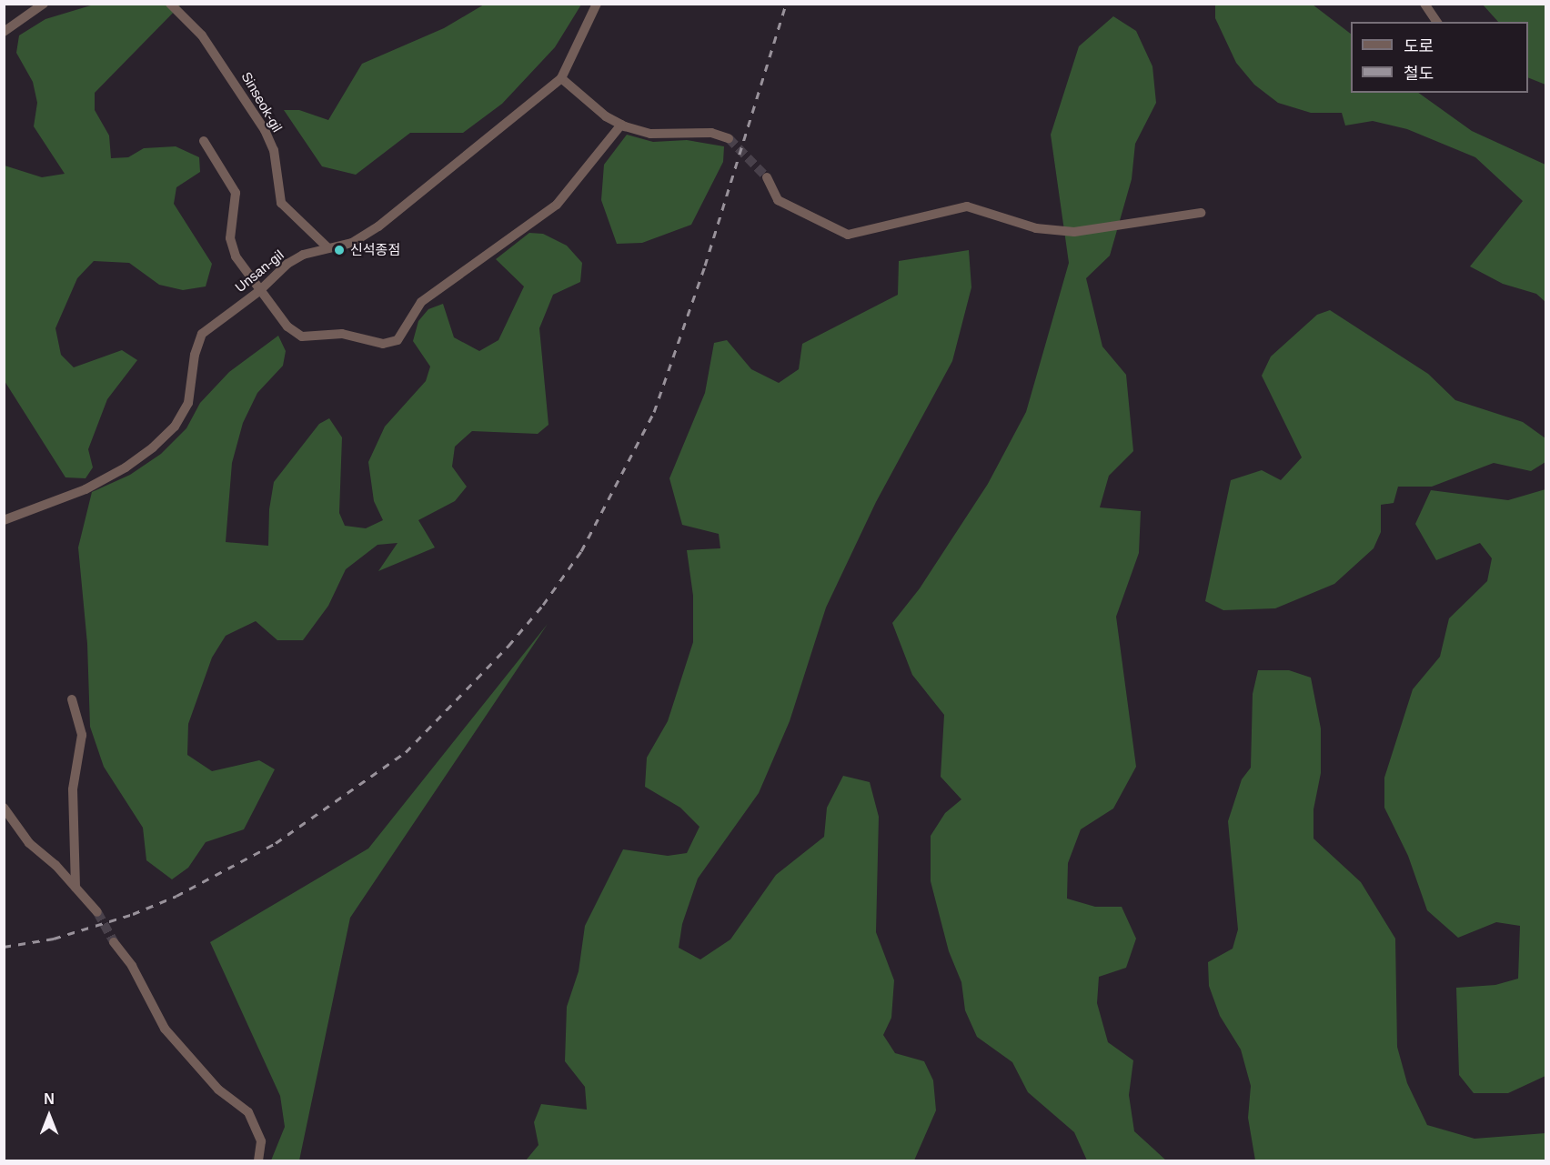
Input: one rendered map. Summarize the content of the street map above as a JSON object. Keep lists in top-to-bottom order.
{
  "streets": {
    "street": ["Sinseok-gil", "Unsan-gil"]
  },
  "crossings": [
    ["Sinseok-gil", "Unsan-gil"]
  ],
  "places": ["신석종점"],
  "legend": ["도로", "철도"],
  "north": "top"
}
